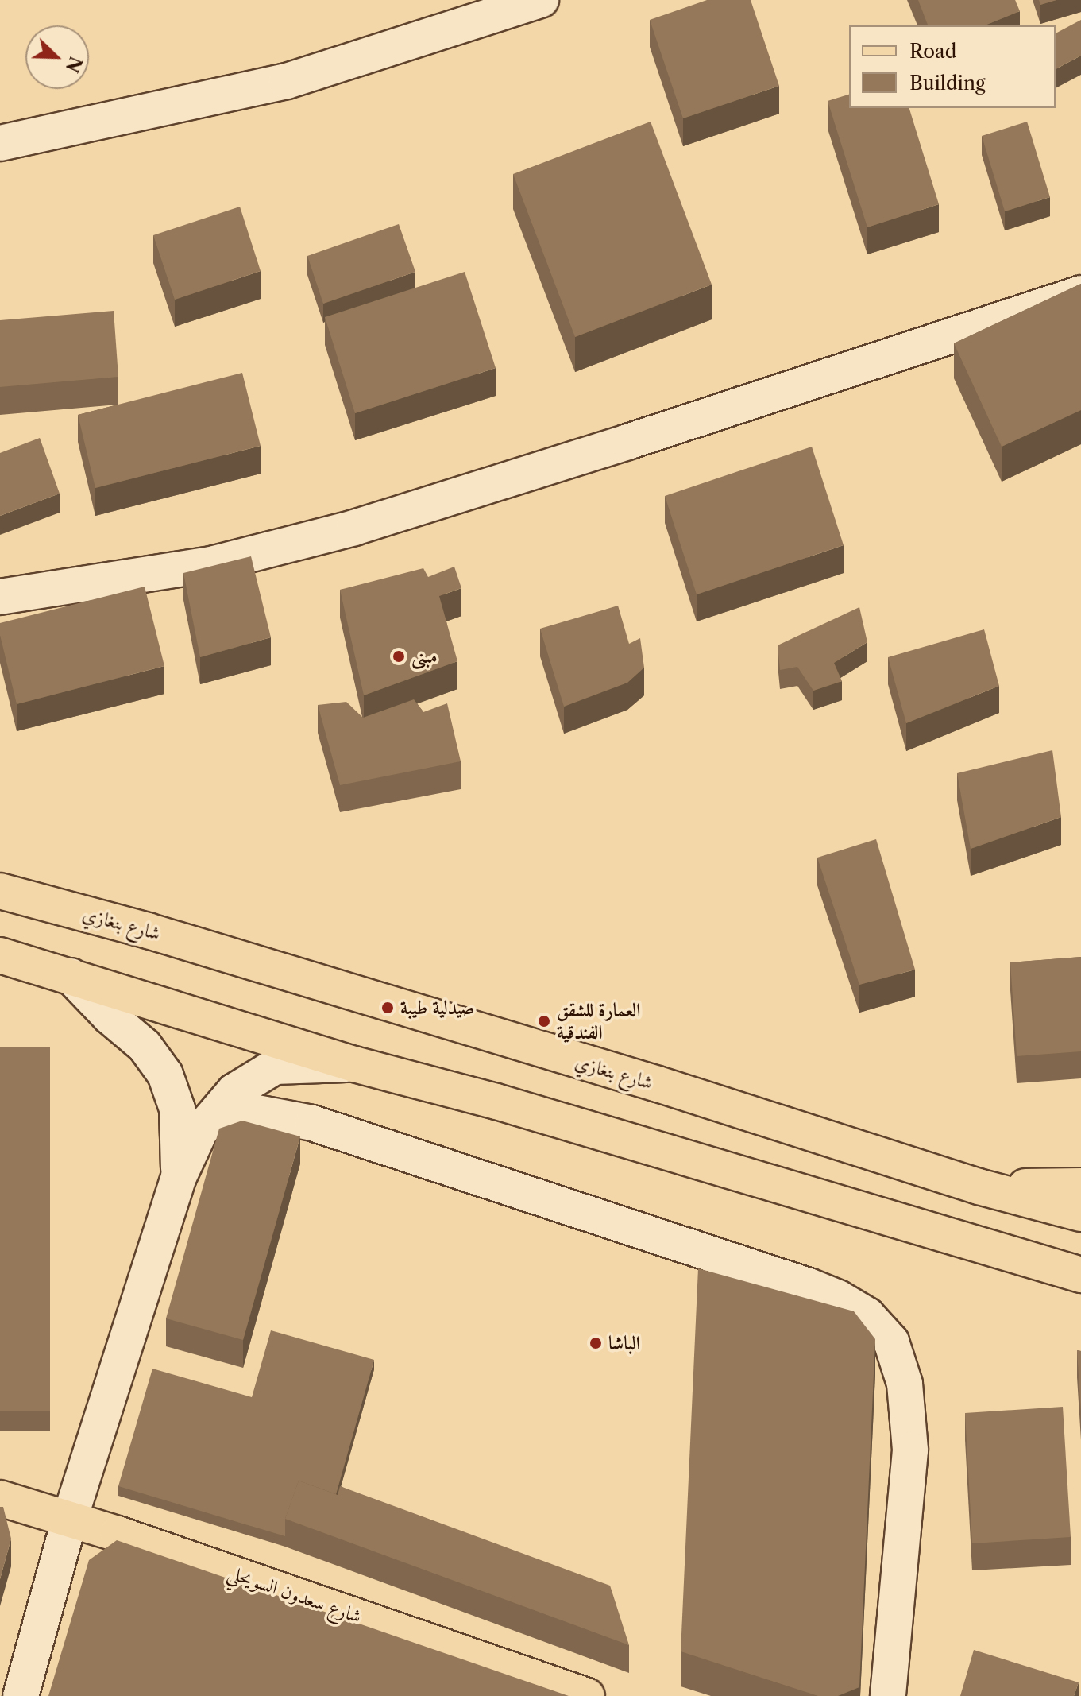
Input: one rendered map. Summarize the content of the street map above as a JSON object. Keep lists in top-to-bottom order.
{
  "streets": {
    "main road": ["شارع بنغازي", "شارع سعدون السويحلي"]
  },
  "places": [
    "مبنى",
    "صيدلية طيبة",
    "العمارة للشقق الفندقية",
    "الباشا"
  ],
  "legend": ["Road", "Building"],
  "north": "bottom right"
}
